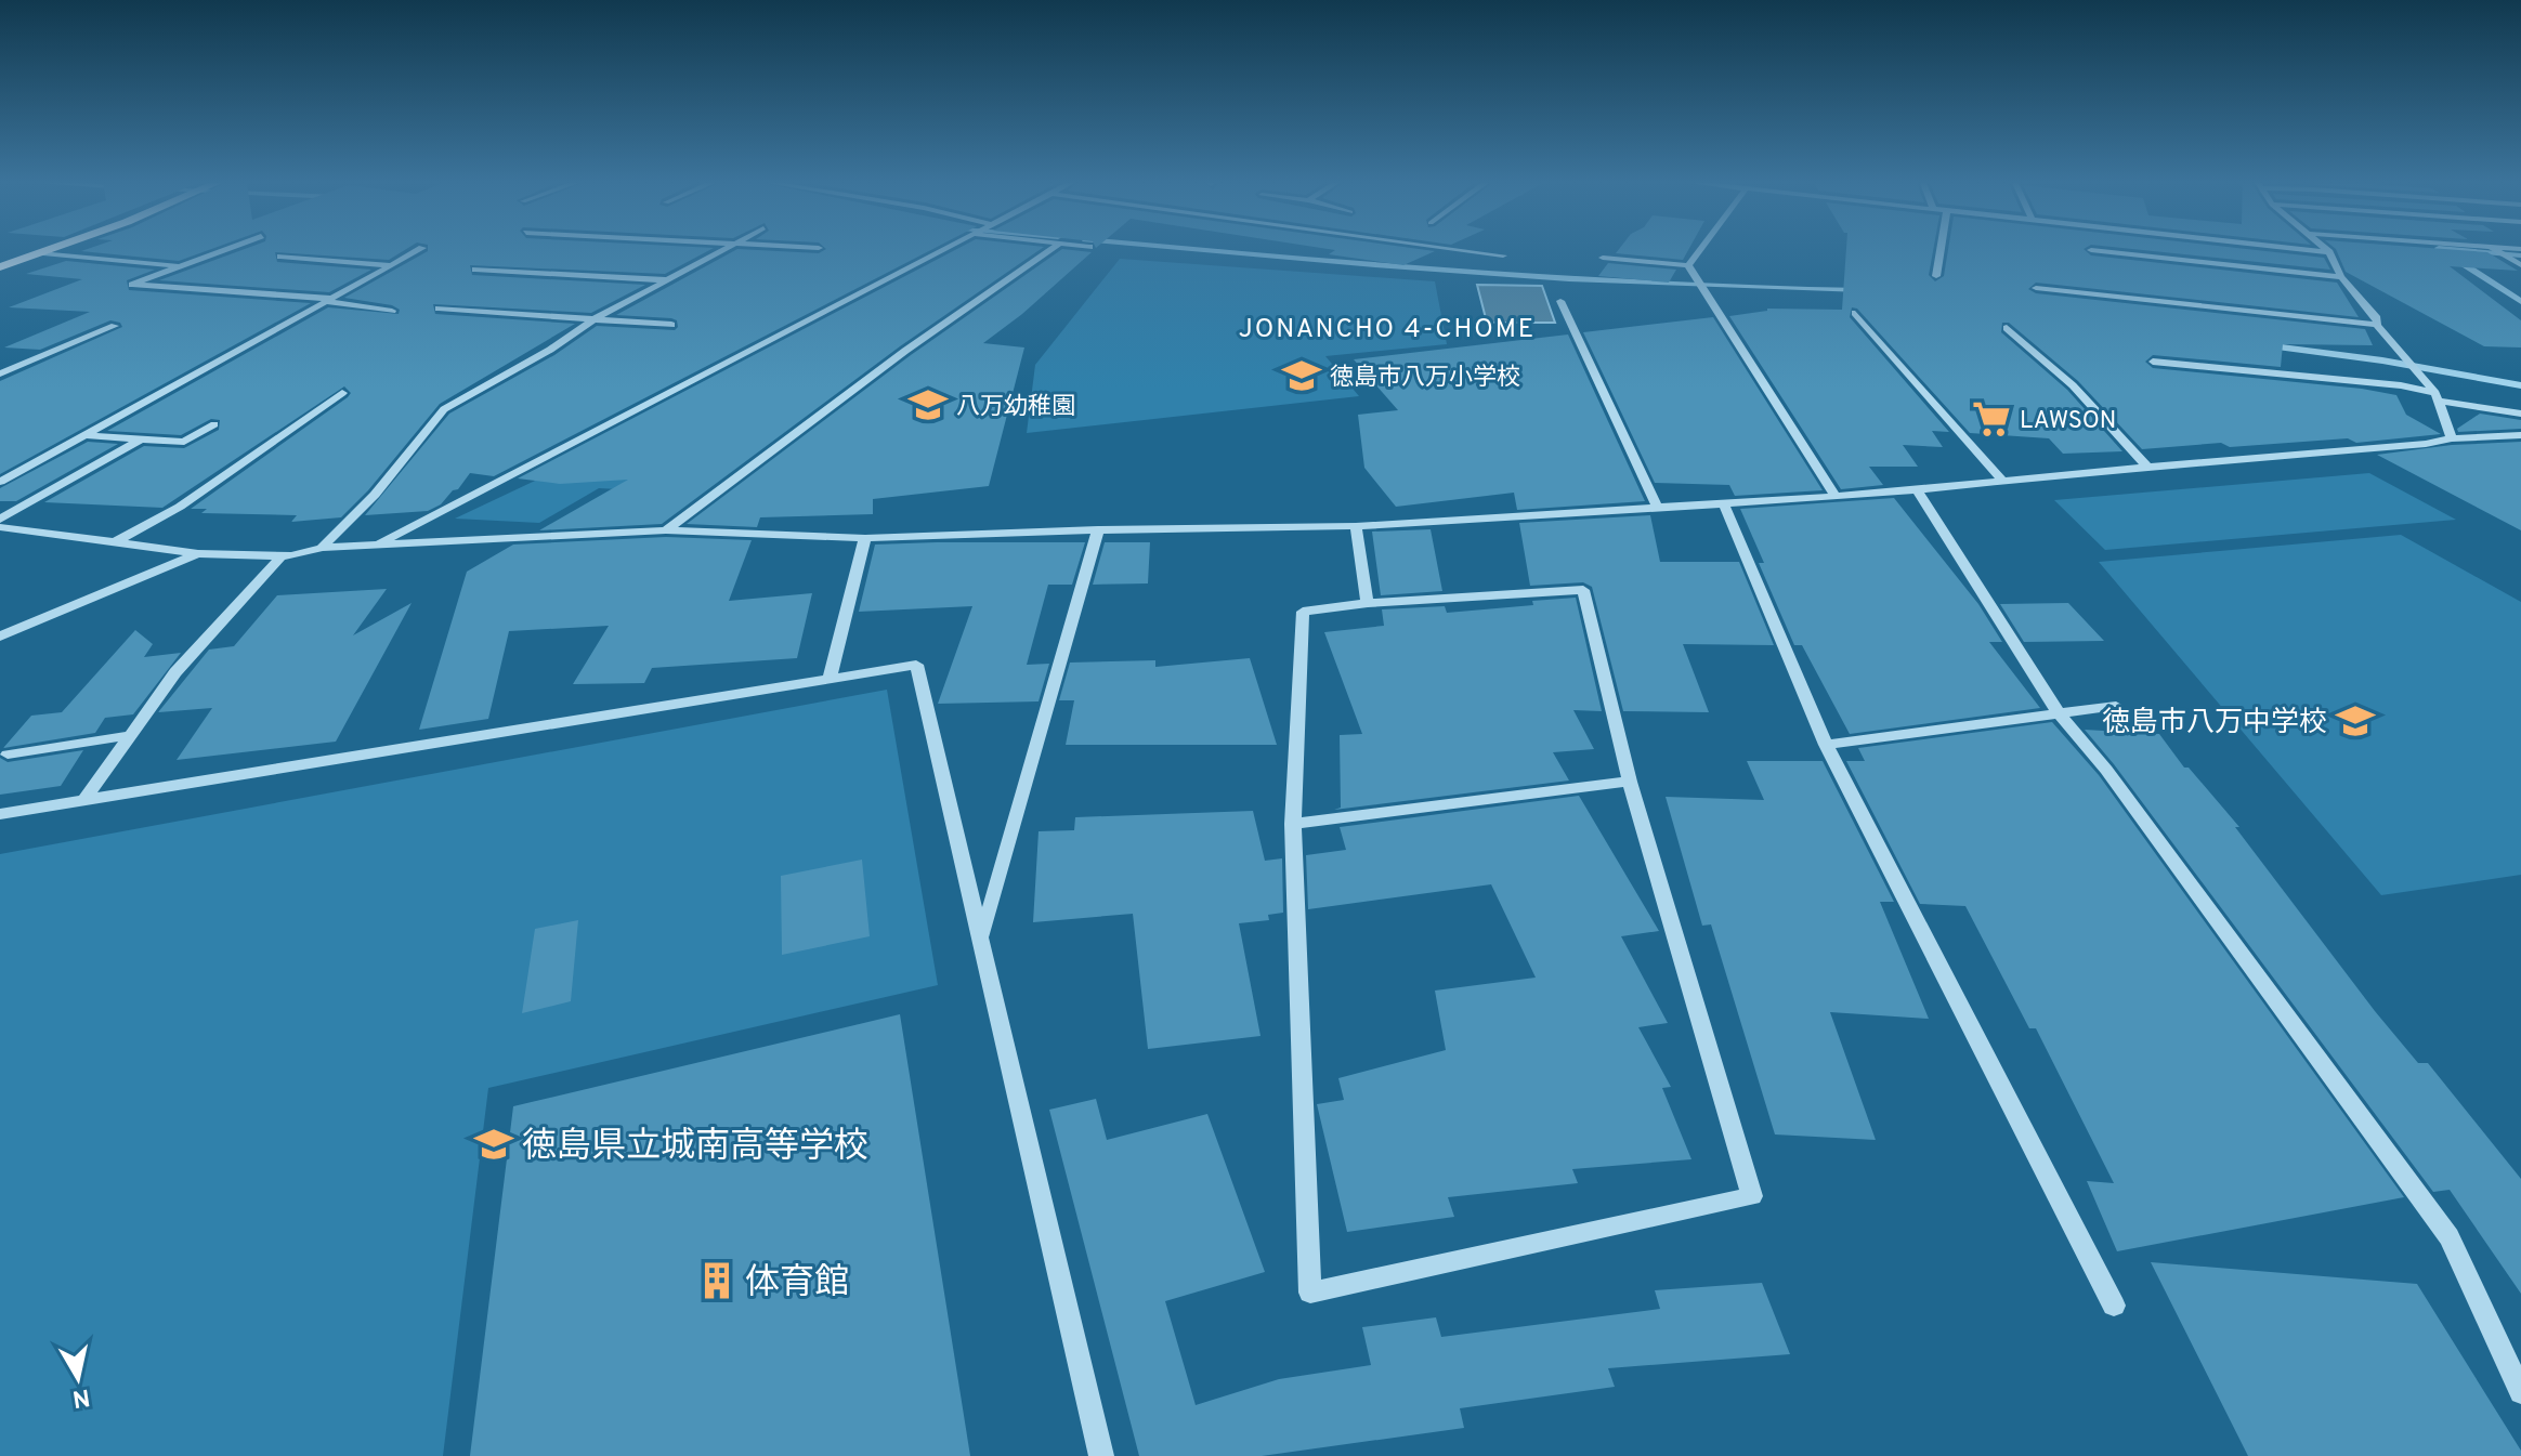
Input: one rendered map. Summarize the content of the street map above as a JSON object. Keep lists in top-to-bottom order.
{
  "districts": ["JONANCHO 4-CHOME"],
  "places": {
    "school or university": [
      "徳島市八万小学校",
      "八万幼稚園",
      "徳島市八万中学校",
      "徳島県立城南高等学校"
    ],
    "supermarket": ["LAWSON"],
    "building": ["体育館"]
  },
  "north": "bottom"
}
